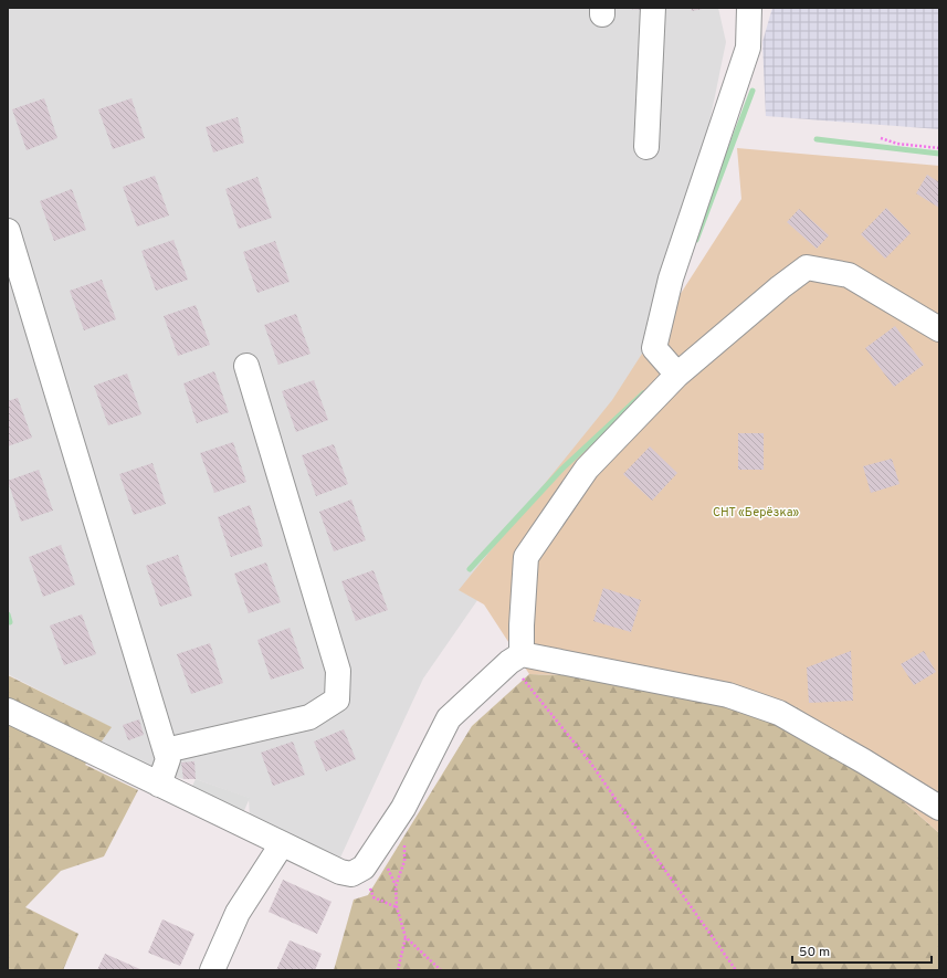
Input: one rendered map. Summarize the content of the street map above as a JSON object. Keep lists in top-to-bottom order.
{
  "parks": ["СНТ «Берёзка»"],
  "scale_bar": "50 m"
}
